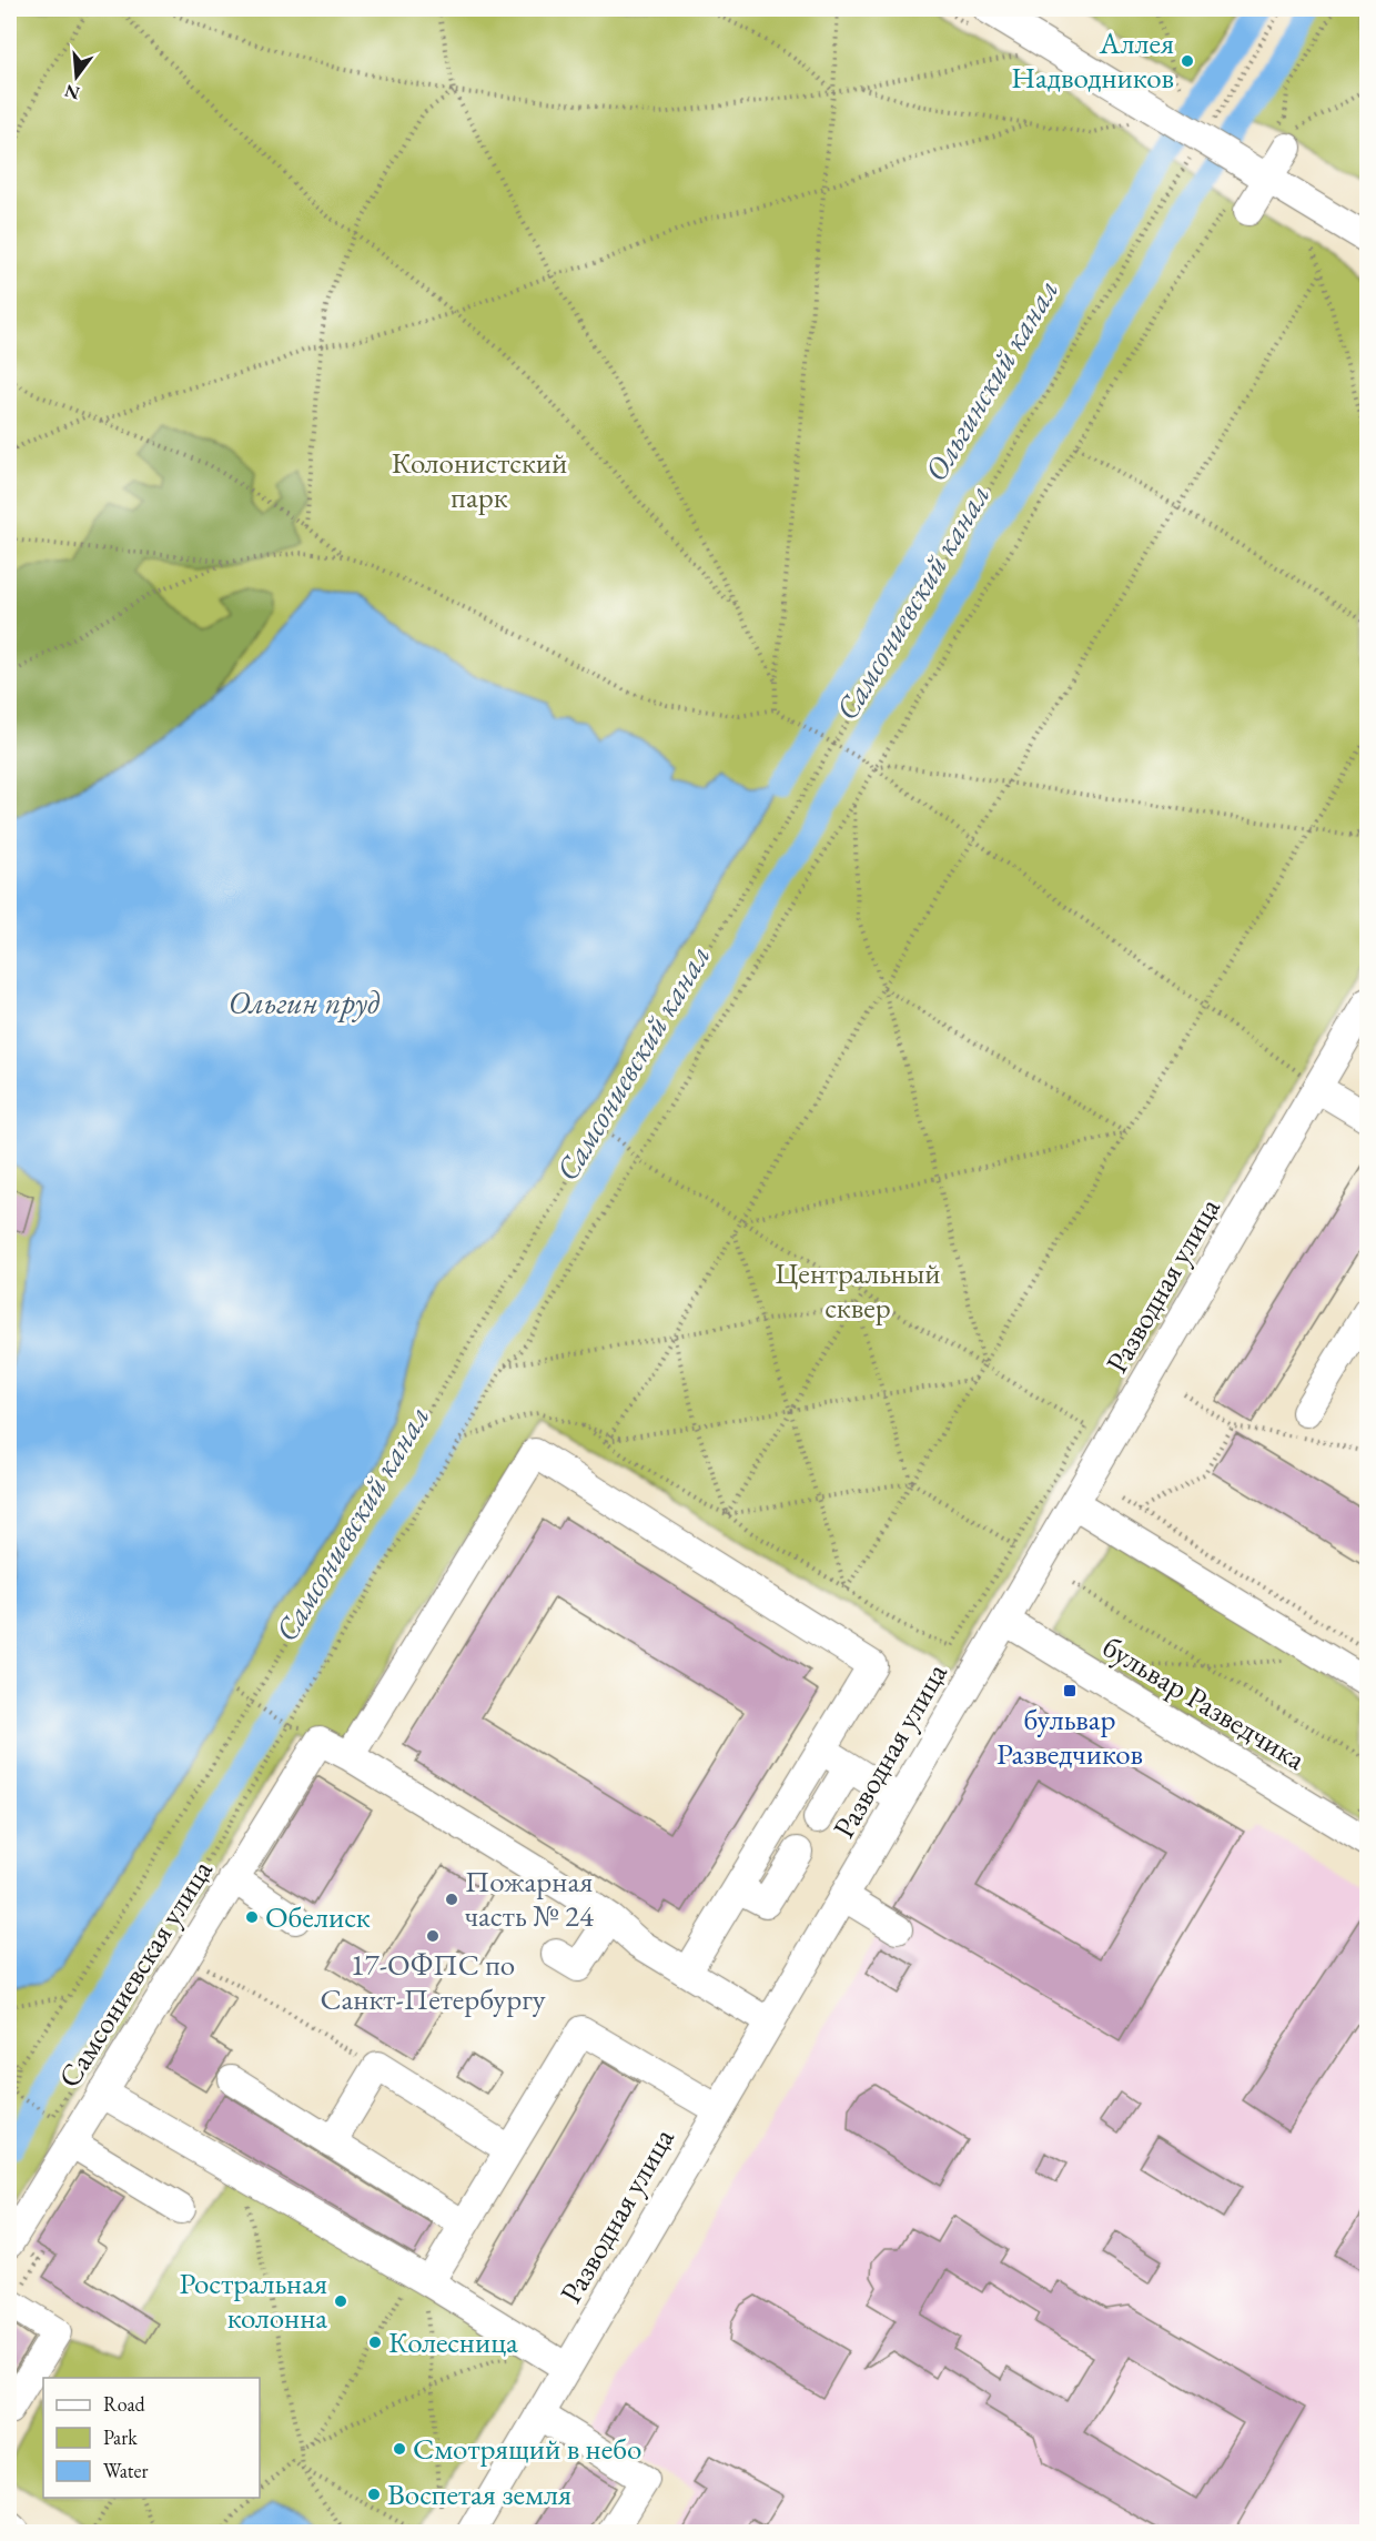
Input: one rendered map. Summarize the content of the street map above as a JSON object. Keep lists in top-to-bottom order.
{
  "streets": {
    "street": ["Разводная улица", "бульвар Разведчика", "Самсониевская улица"]
  },
  "crossings": [
    ["Разводная улица", "бульвар Разведчика"]
  ],
  "water": ["Ольгинский канал", "Самсониевский канал", "Ольгин пруд"],
  "parks": ["Колонистский парк", "Центральный сквер"],
  "places": {
    "other": [
      "Аллея Надводников",
      "Пожарная часть № 24",
      "Обелиск",
      "17-ОФПС по Санкт-Петербургу",
      "Ростральная колонна",
      "Колесница",
      "Смотрящий в небо",
      "Воспетая земля"
    ],
    "transit": ["бульвар Разведчиков"]
  },
  "legend": ["Road", "Park", "Water"],
  "north": "bottom"
}
